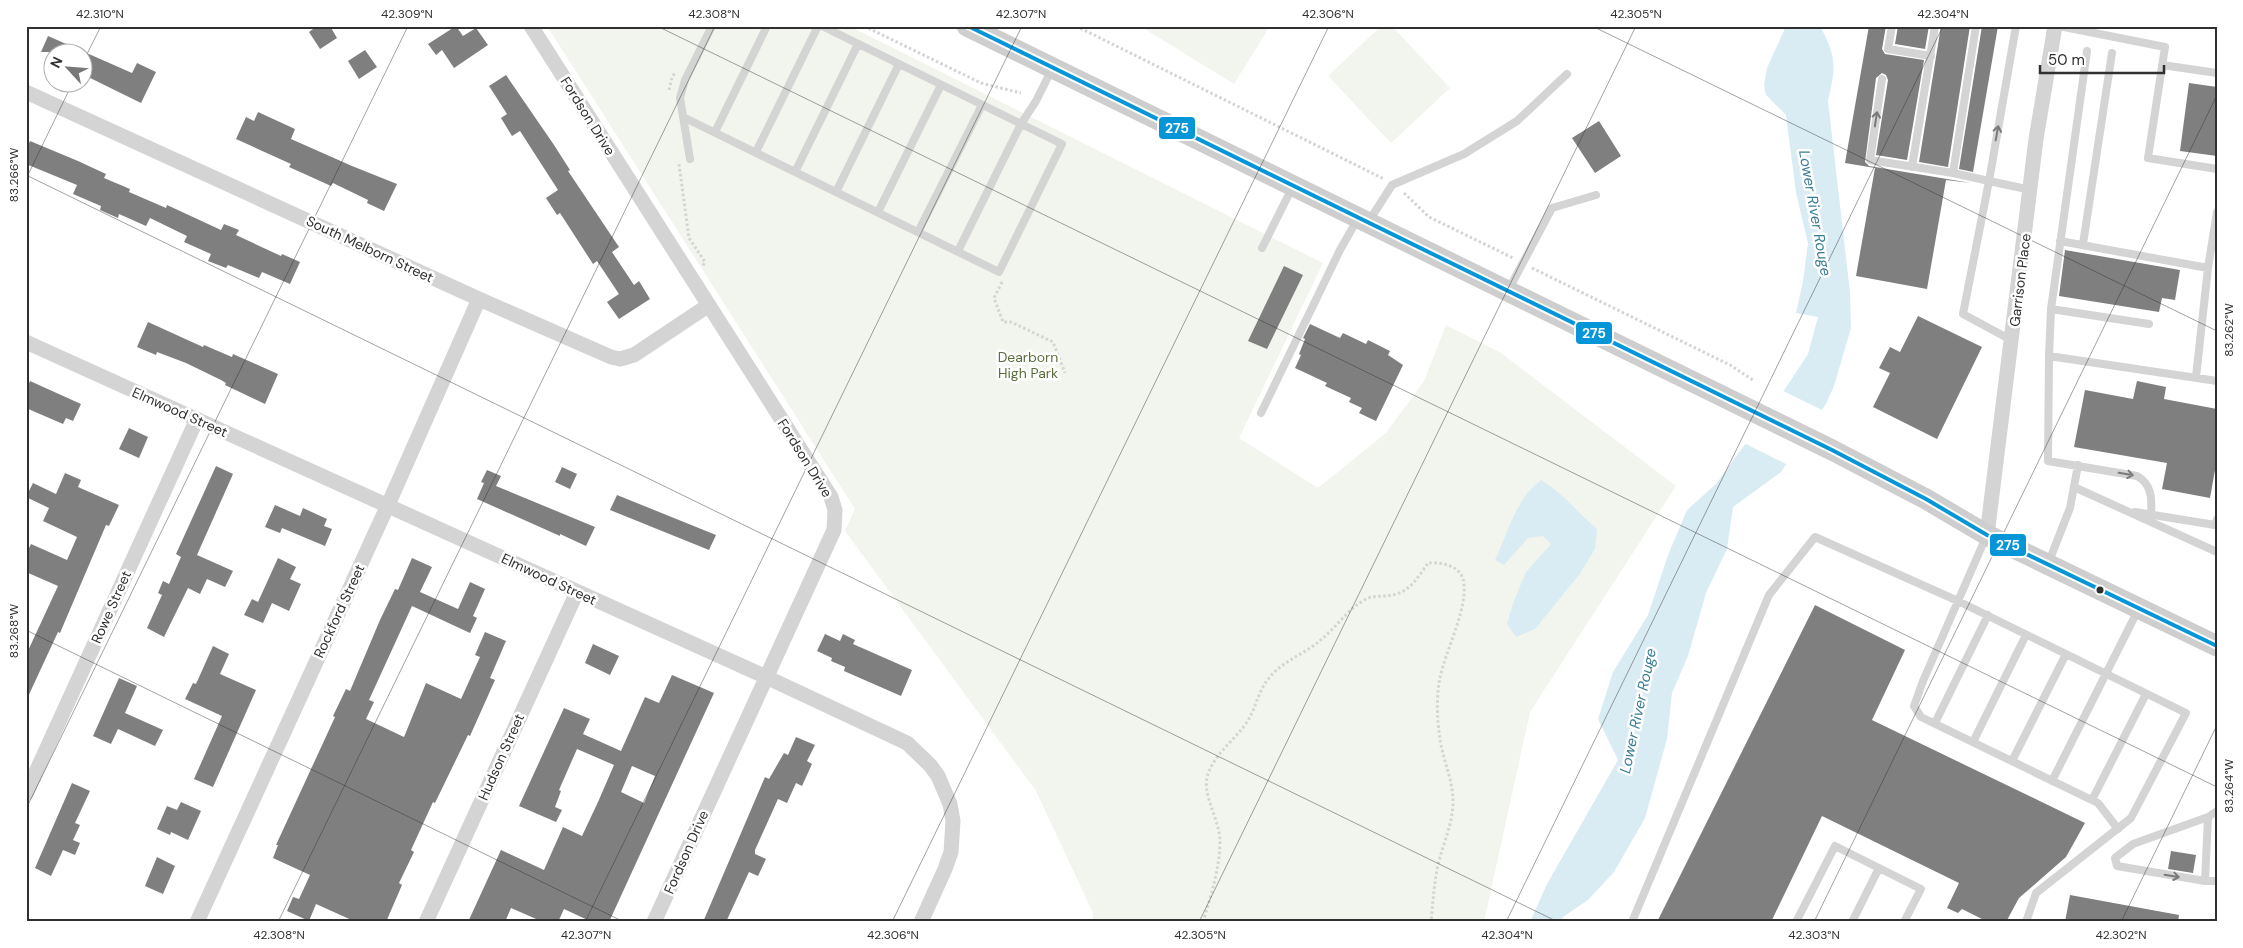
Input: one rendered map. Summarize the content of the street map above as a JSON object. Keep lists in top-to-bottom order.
{
  "streets": {
    "street": [
      "Fordson Drive",
      "South Melborn Street",
      "Garrison Place",
      "Elmwood Street",
      "Rowe Street",
      "Rockford Street",
      "Hudson Street"
    ]
  },
  "crossings": [
    ["Fordson Drive", "South Melborn Street"],
    ["Fordson Drive", "Elmwood Street"],
    ["South Melborn Street", "Rockford Street"],
    ["Elmwood Street", "Rowe Street"],
    ["Elmwood Street", "Rockford Street"],
    ["Elmwood Street", "Hudson Street"]
  ],
  "water": ["Lower River Rouge"],
  "parks": ["Dearborn High Park"],
  "lines": ["transit line 275"],
  "scale_bar": "50 m",
  "north": "top left",
  "coordinates": [
    "42.310°N",
    "42.309°N",
    "42.308°N",
    "42.307°N",
    "42.306°N",
    "42.305°N",
    "42.304°N",
    "83.266°W",
    "83.262°W",
    "83.268°W",
    "83.264°W",
    "42.303°N",
    "42.302°N"
  ]
}
